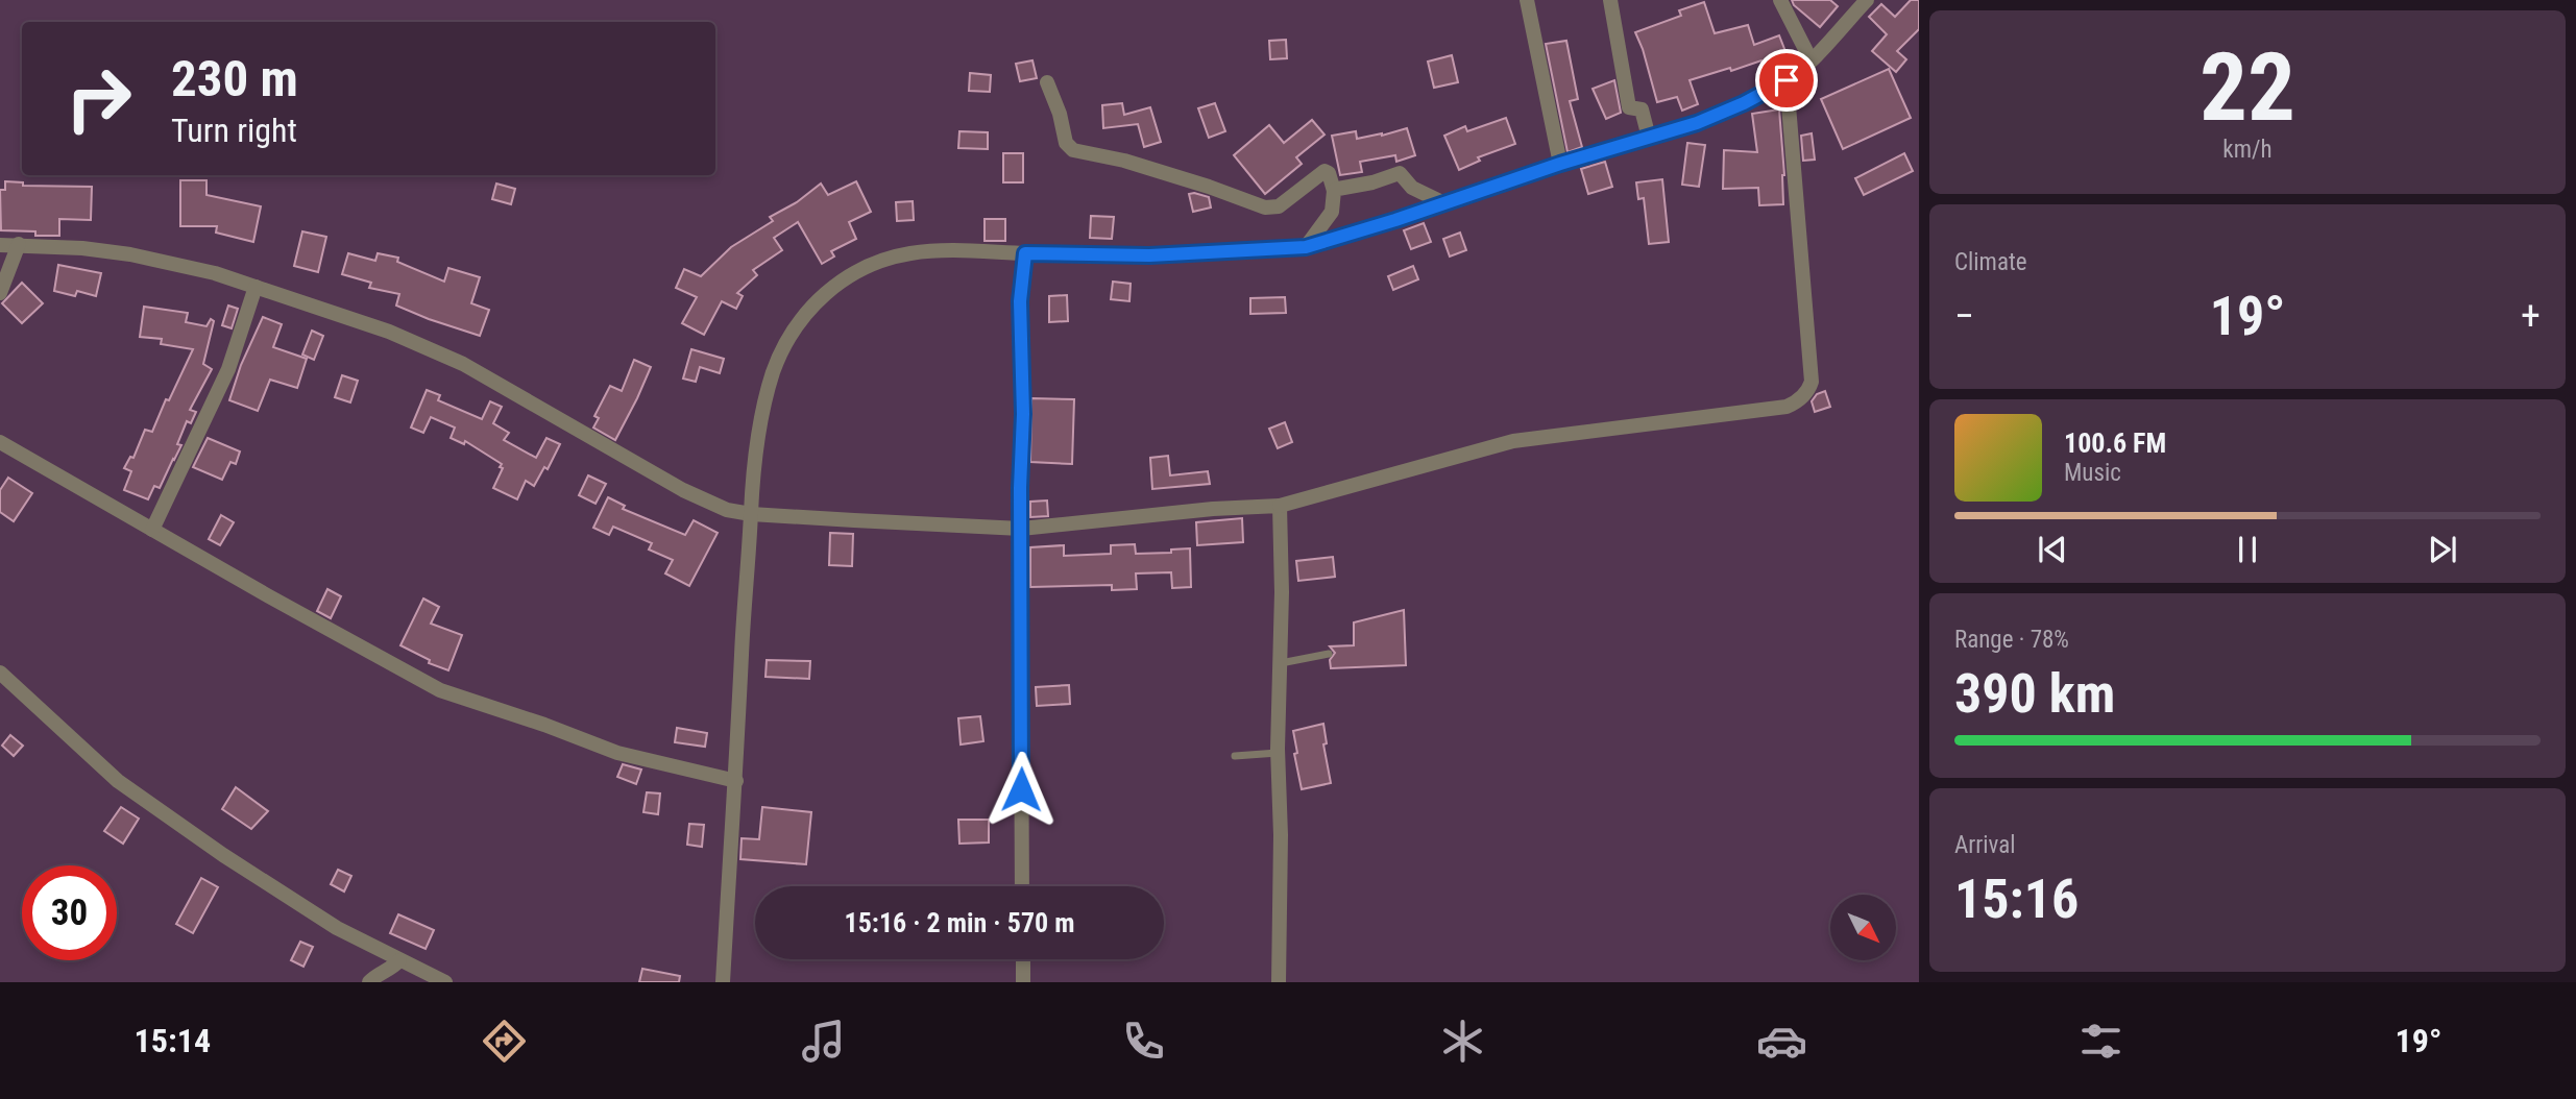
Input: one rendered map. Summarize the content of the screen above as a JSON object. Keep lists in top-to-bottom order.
{
  "north": "bottom right",
  "page": {
    "tile": [
      ["22", "km/h"],
      "Climate",
      ["Range · 78%", "390 km"],
      ["Arrival", "15:16"]
    ],
    "turn": ["230 m", "Turn right"],
    "heat": ["−", "19°", "+"],
    "song": ["100.6 FM", "Music"],
    "limit": "30",
    "trip": "15:16 · 2 min · 570 m",
    "tabs": ["15:14", "19°"]
  }
}
